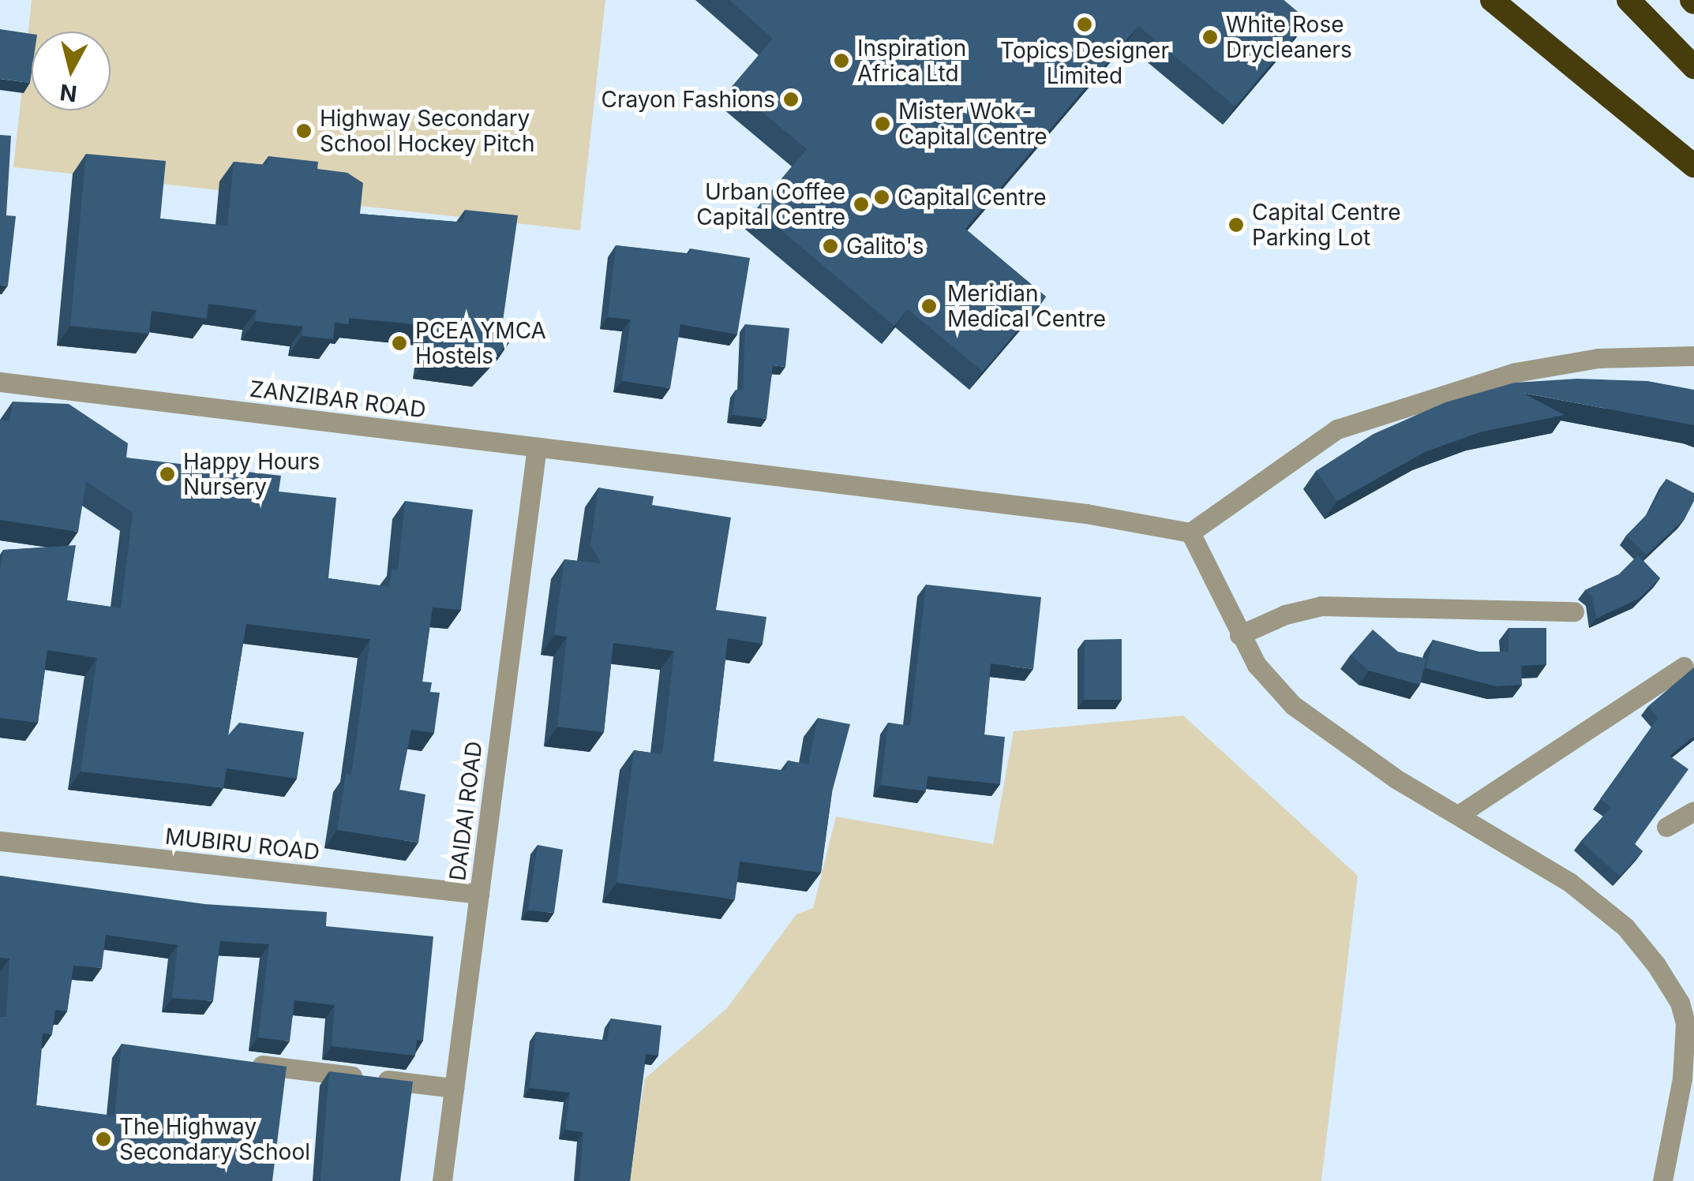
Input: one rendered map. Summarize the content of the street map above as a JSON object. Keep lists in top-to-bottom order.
{
  "streets": {
    "street": ["ZANZIBAR ROAD", "DAIDAI ROAD", "MUBIRU ROAD"]
  },
  "crossings": [
    ["ZANZIBAR ROAD", "DAIDAI ROAD"],
    ["DAIDAI ROAD", "MUBIRU ROAD"]
  ],
  "places": [
    "Topics Designer Limited",
    "White Rose Drycleaners",
    "Inspiration Africa Ltd",
    "Crayon Fashions",
    "Mister Wok - Capital Centre",
    "Highway Secondary School Hockey Pitch",
    "Capital Centre",
    "Urban Coffee Capital Centre",
    "Capital Centre Parking Lot",
    "Galito's",
    "Meridian Medical Centre",
    "PCEA YMCA Hostels",
    "Happy Hours Nursery",
    "The Highway Secondary School"
  ],
  "north": "bottom"
}
